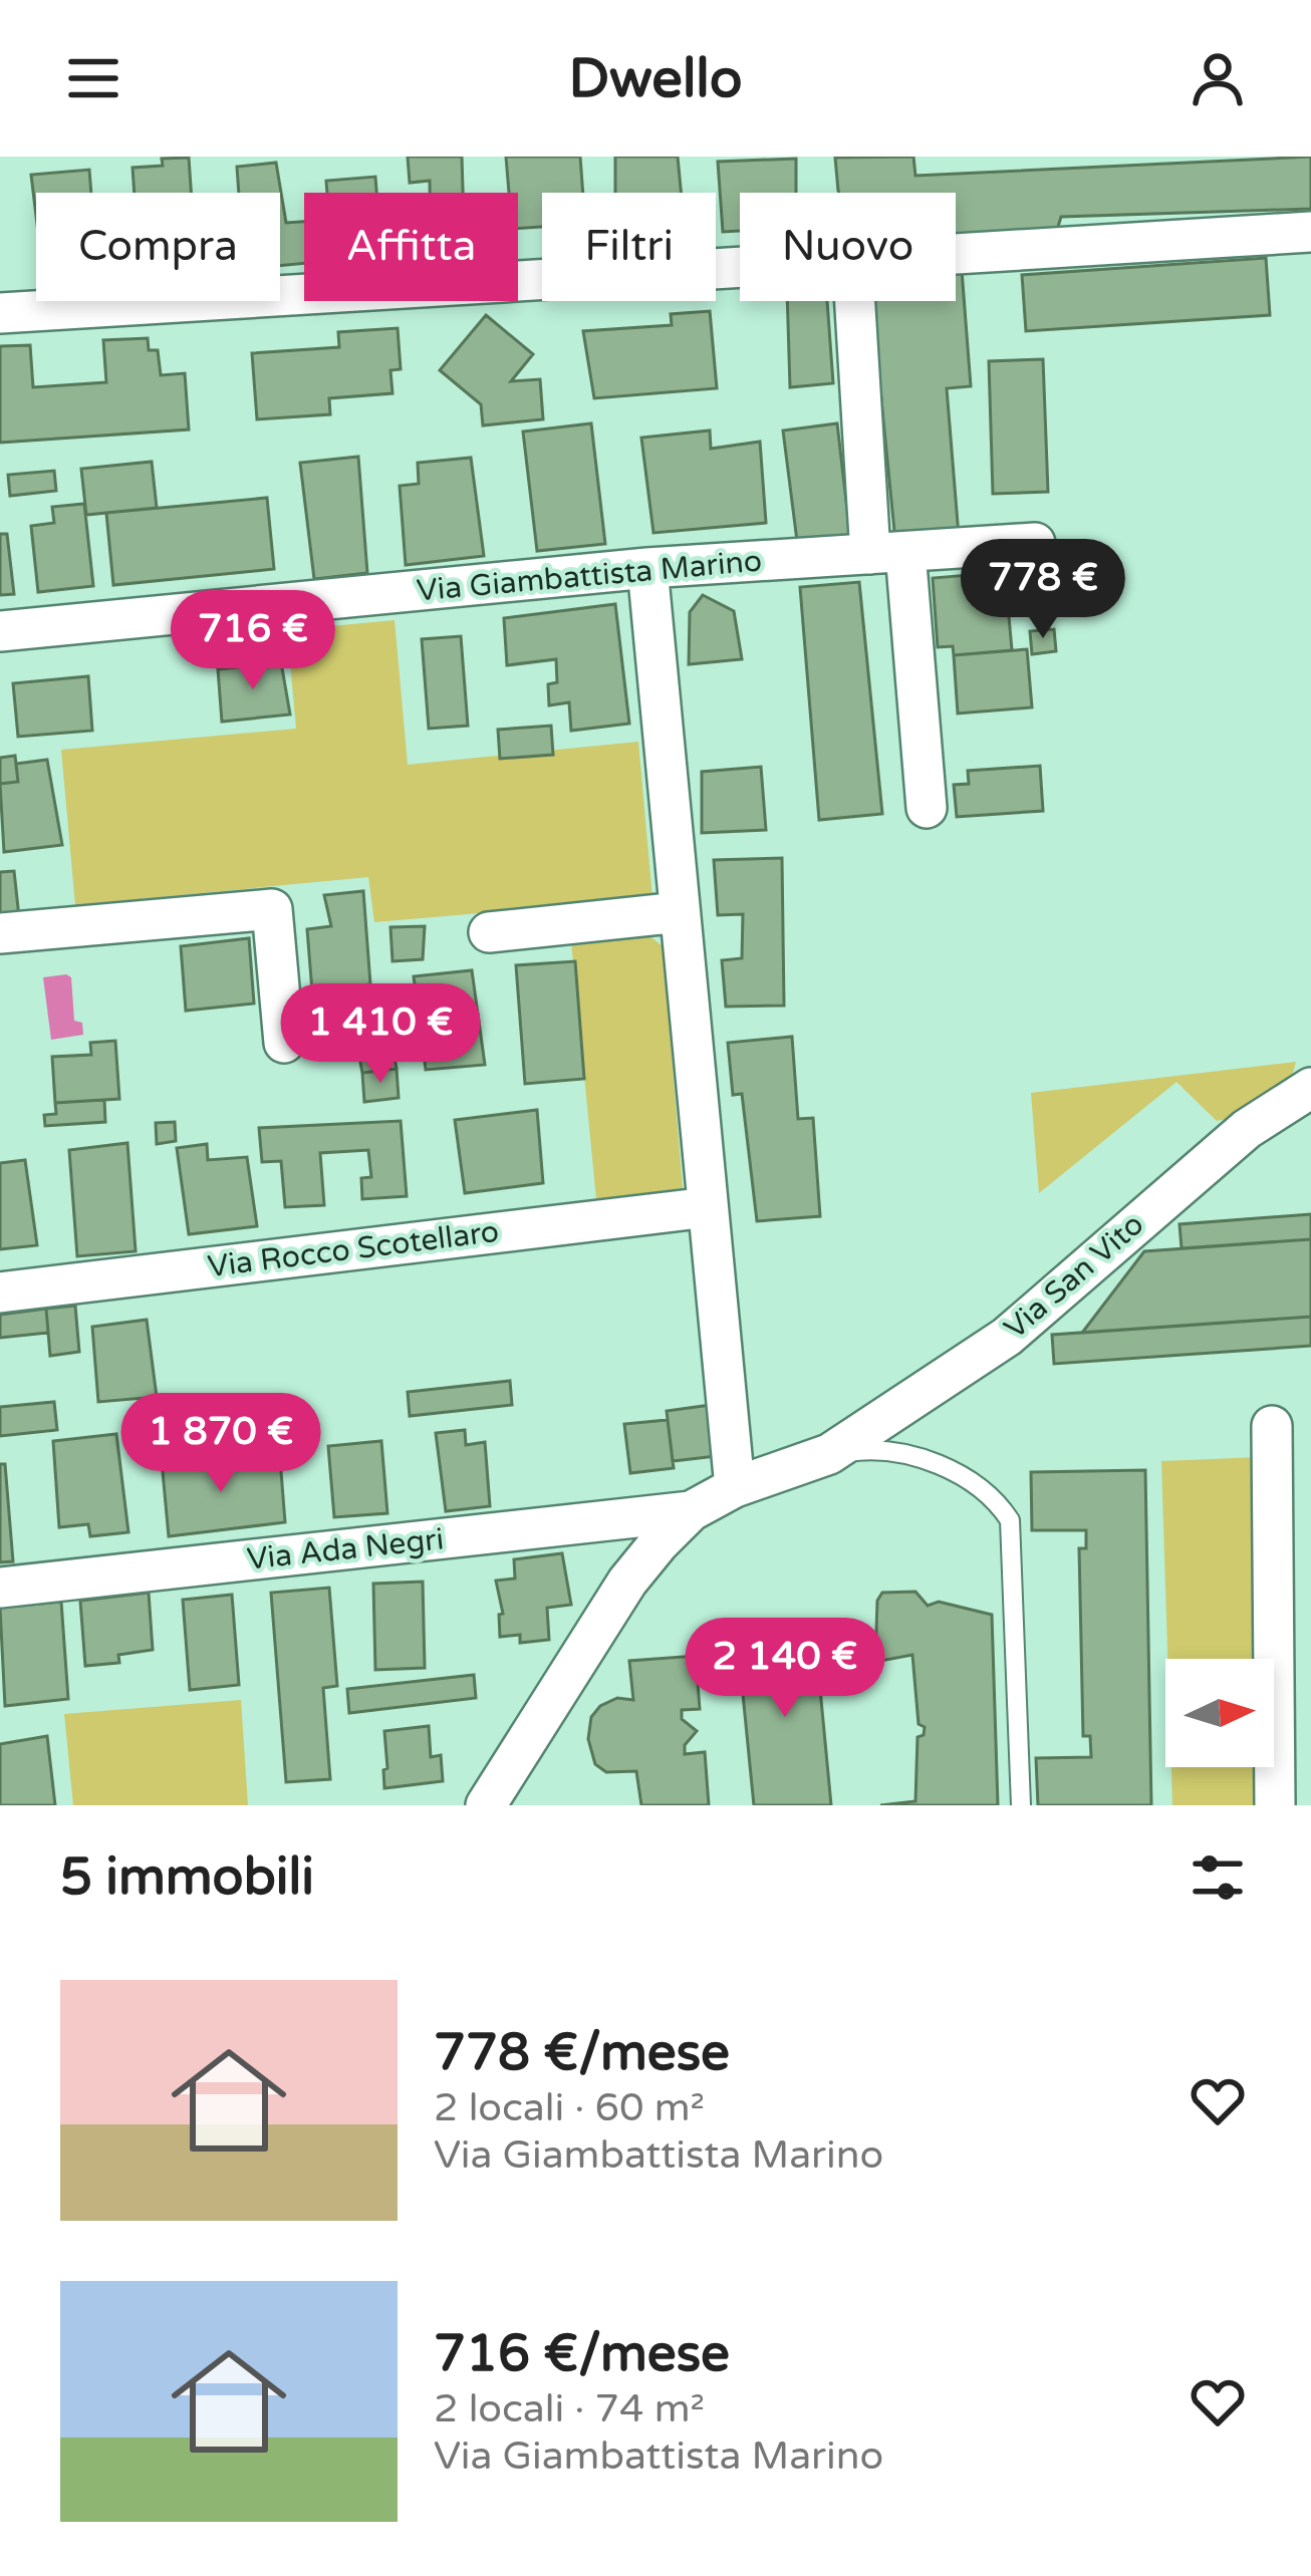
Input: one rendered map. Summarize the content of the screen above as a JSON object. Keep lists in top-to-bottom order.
{
  "streets": {
    "street": [
      "Via Giambattista Marino",
      "Via Rocco Scotellaro",
      "Via San Vito",
      "Via Ada Negri"
    ]
  },
  "crossings": [
    ["Via San Vito", "Via Ada Negri"]
  ],
  "north": "right",
  "page": {
    "header": "Dwello",
    "chip": [
      "Compra",
      "Affitta",
      "Filtri",
      "Nuovo"
    ],
    "price": [
      "778 €",
      "716 €",
      "1 410 €",
      "1 870 €",
      "2 140 €"
    ],
    "heading": "5 immobili",
    "list": [
      {
        "name": "778 €/mese",
        "note": "2 locali · 60 m² · Via Giambattista Marino"
      },
      {
        "name": "716 €/mese",
        "note": "2 locali · 74 m² · Via Giambattista Marino"
      }
    ]
  }
}
